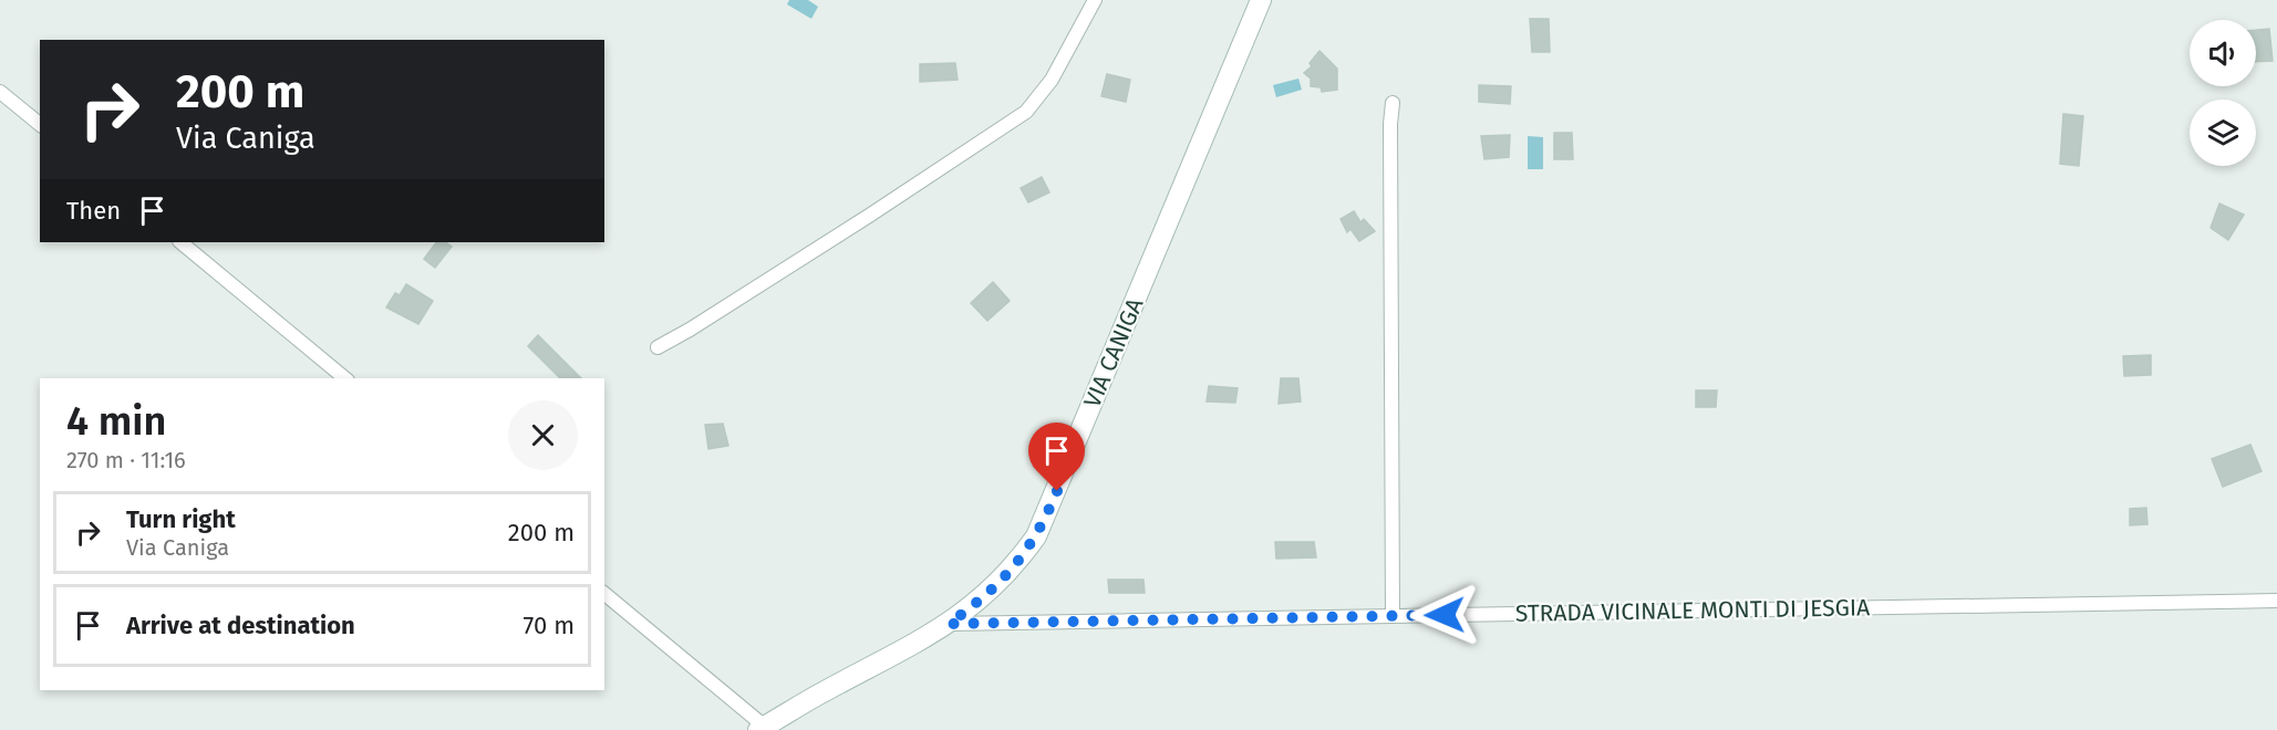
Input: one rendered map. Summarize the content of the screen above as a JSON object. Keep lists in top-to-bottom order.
{
  "streets": {
    "street": ["VIA CANIGA", "STRADA VICINALE MONTI DI JESGIA"]
  },
  "crossings": [
    ["VIA CANIGA", "STRADA VICINALE MONTI DI JESGIA"]
  ],
  "page": {
    "turn": ["200 m", "Via Caniga"],
    "then": "Then",
    "heading": ["4 min", "270 m · 11:16"],
    "list": [
      {
        "name": "Turn right",
        "note": "Via Caniga",
        "value": "200 m"
      },
      {
        "name": "Arrive at destination",
        "value": "70 m"
      }
    ]
  }
}
